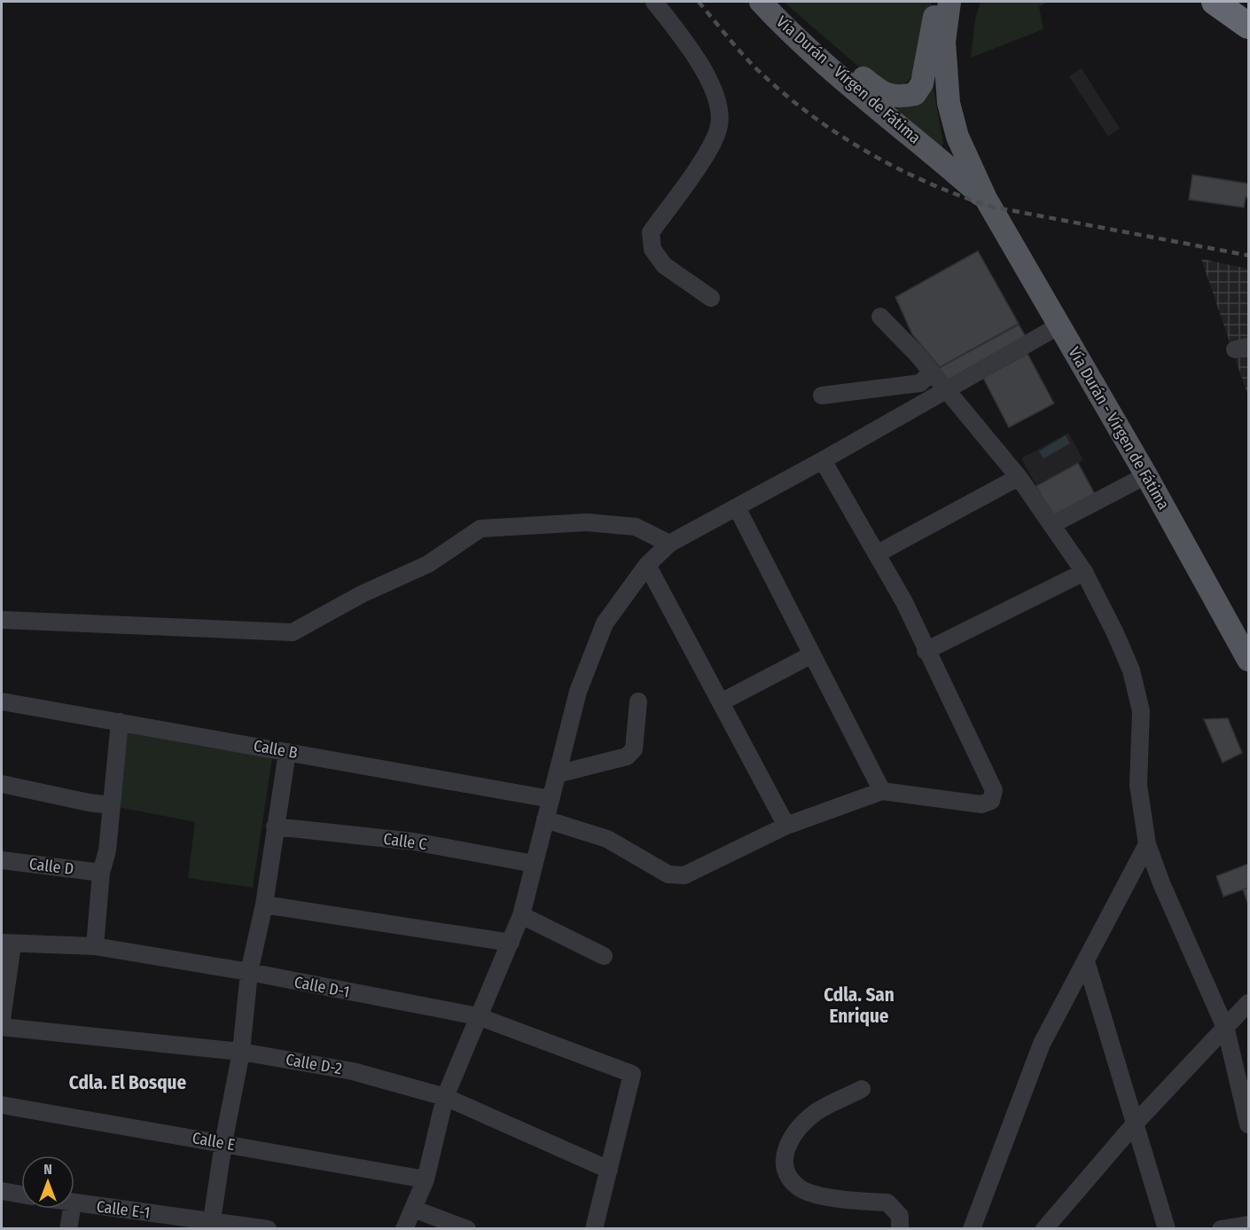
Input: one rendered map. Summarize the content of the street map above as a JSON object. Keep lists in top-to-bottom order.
{
  "streets": {
    "main road": ["Vía Durán - Vírgen de Fátima"],
    "street": [
      "Calle B",
      "Calle C",
      "Calle D",
      "Calle D-1",
      "Calle D-2",
      "Calle E",
      "Calle E-1"
    ]
  },
  "crossings": [
    ["Calle D-1", "Calle D-2"]
  ],
  "districts": ["Cdla. San Enrique", "Cdla. El Bosque"],
  "north": "top"
}
